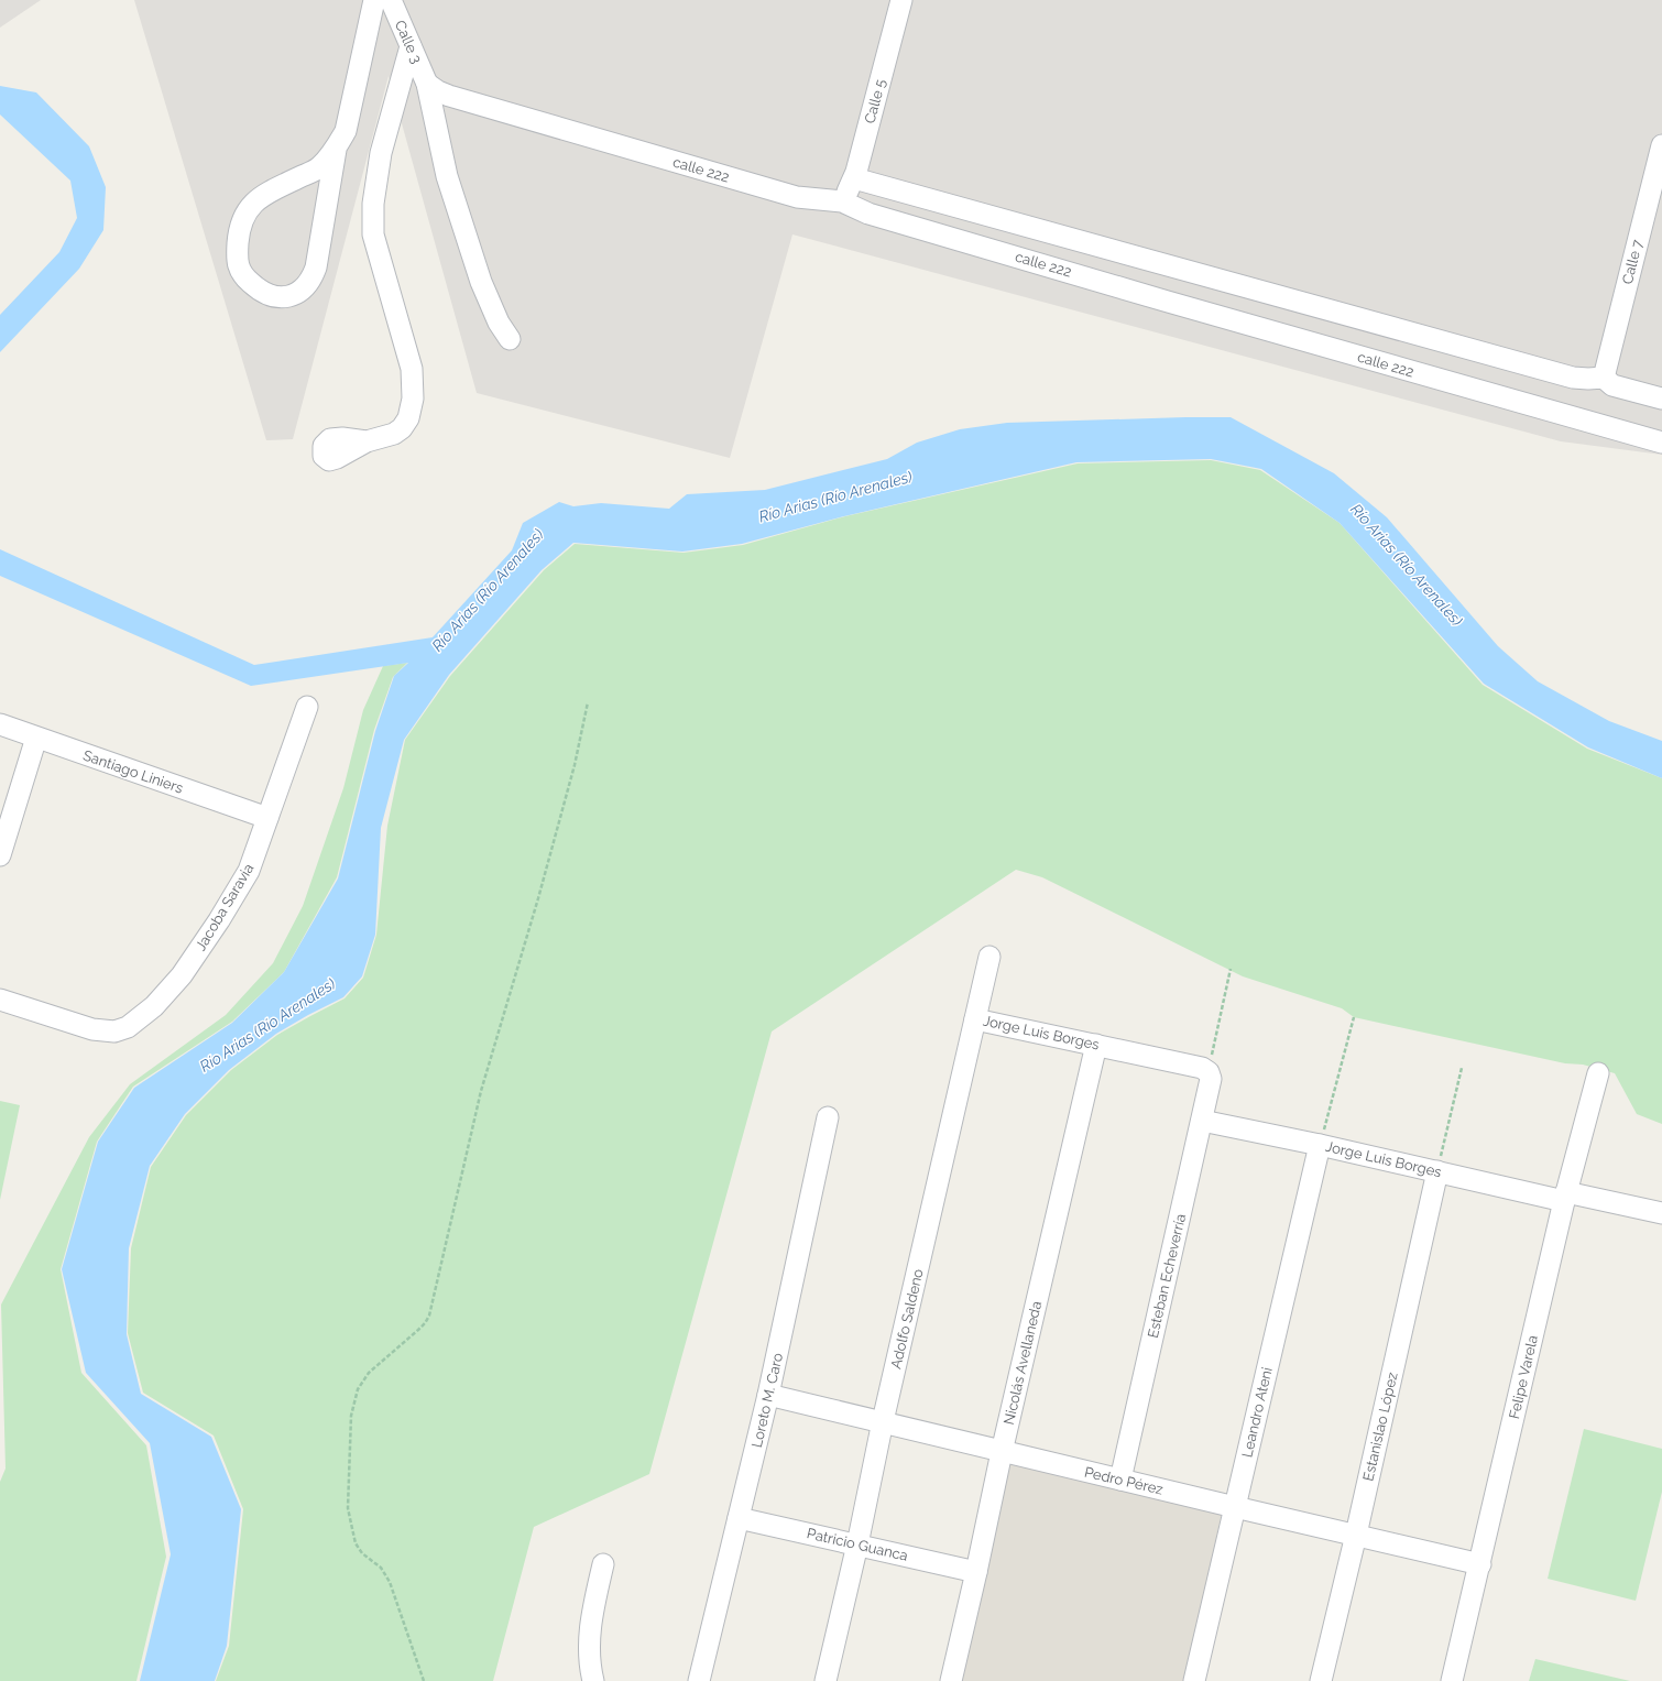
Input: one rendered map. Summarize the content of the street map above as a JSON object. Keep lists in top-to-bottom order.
{
  "streets": {
    "street": [
      "Calle 3",
      "Calle 5",
      "calle 222",
      "Calle 7",
      "Santiago Liniers",
      "Jacoba Saravia",
      "Jorge Luis Borges",
      "Esteban Echeverría",
      "Adolfo Saldeno",
      "Nicolás Avellaneda",
      "Felipe Varela",
      "Loreto M. Caro",
      "Leandro Ateni",
      "Estanislao López",
      "Pedro Pérez",
      "Patricio Guanca"
    ]
  },
  "crossings": [
    ["Calle 3", "calle 222"],
    ["Calle 5", "calle 222"],
    ["Santiago Liniers", "Jacoba Saravia"],
    ["Jorge Luis Borges", "Esteban Echeverría"],
    ["Jorge Luis Borges", "Adolfo Saldeno"],
    ["Jorge Luis Borges", "Nicolás Avellaneda"],
    ["Jorge Luis Borges", "Felipe Varela"],
    ["Jorge Luis Borges", "Leandro Ateni"],
    ["Jorge Luis Borges", "Estanislao López"],
    ["Esteban Echeverría", "Pedro Pérez"],
    ["Adolfo Saldeno", "Pedro Pérez"],
    ["Adolfo Saldeno", "Patricio Guanca"],
    ["Nicolás Avellaneda", "Pedro Pérez"],
    ["Nicolás Avellaneda", "Patricio Guanca"],
    ["Felipe Varela", "Pedro Pérez"],
    ["Loreto M. Caro", "Pedro Pérez"],
    ["Loreto M. Caro", "Patricio Guanca"],
    ["Leandro Ateni", "Pedro Pérez"],
    ["Estanislao López", "Pedro Pérez"]
  ],
  "water": ["Río Arias (Río Arenales)"]
}
